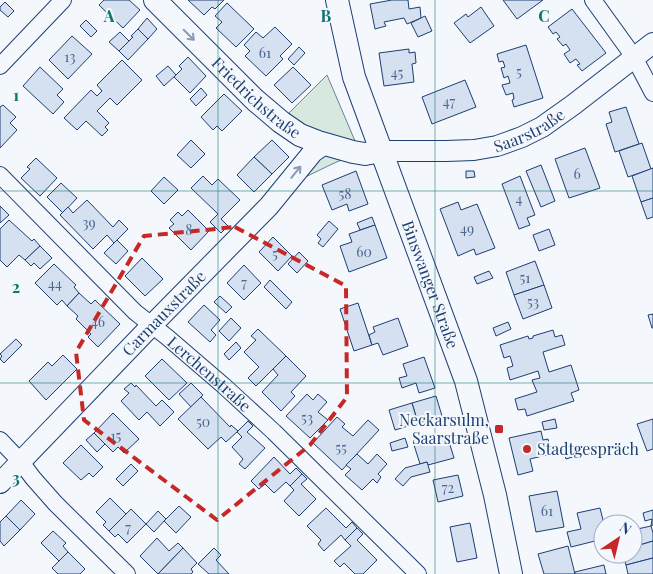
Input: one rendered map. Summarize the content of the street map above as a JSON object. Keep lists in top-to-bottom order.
{
  "streets": {
    "main road": ["Friedrichstraße", "Binswanger Straße"],
    "street": ["Saarstraße", "Carmauxstraße", "Lerchenstraße"]
  },
  "crossings": [
    ["Friedrichstraße", "Saarstraße"],
    ["Friedrichstraße", "Binswanger Straße"],
    ["Friedrichstraße", "Carmauxstraße"],
    ["Saarstraße", "Binswanger Straße"],
    ["Carmauxstraße", "Lerchenstraße"]
  ],
  "one_way": ["Friedrichstraße", "Carmauxstraße"],
  "places": {
    "transit": ["Neckarsulm, Saarstraße"],
    "other": ["Stadtgespräch"]
  },
  "house_numbers": [
    "61",
    "13",
    "5",
    "45",
    "47",
    "6",
    "58",
    "4",
    "39",
    "49",
    "8",
    "60",
    "5",
    "51",
    "7",
    "44",
    "53",
    "46",
    "53",
    "50",
    "15",
    "55",
    "72",
    "61",
    "7"
  ],
  "north": "top right",
  "grid": {
    "columns": ["A", "B", "C"],
    "rows": ["1", "2", "3"]
  }
}
